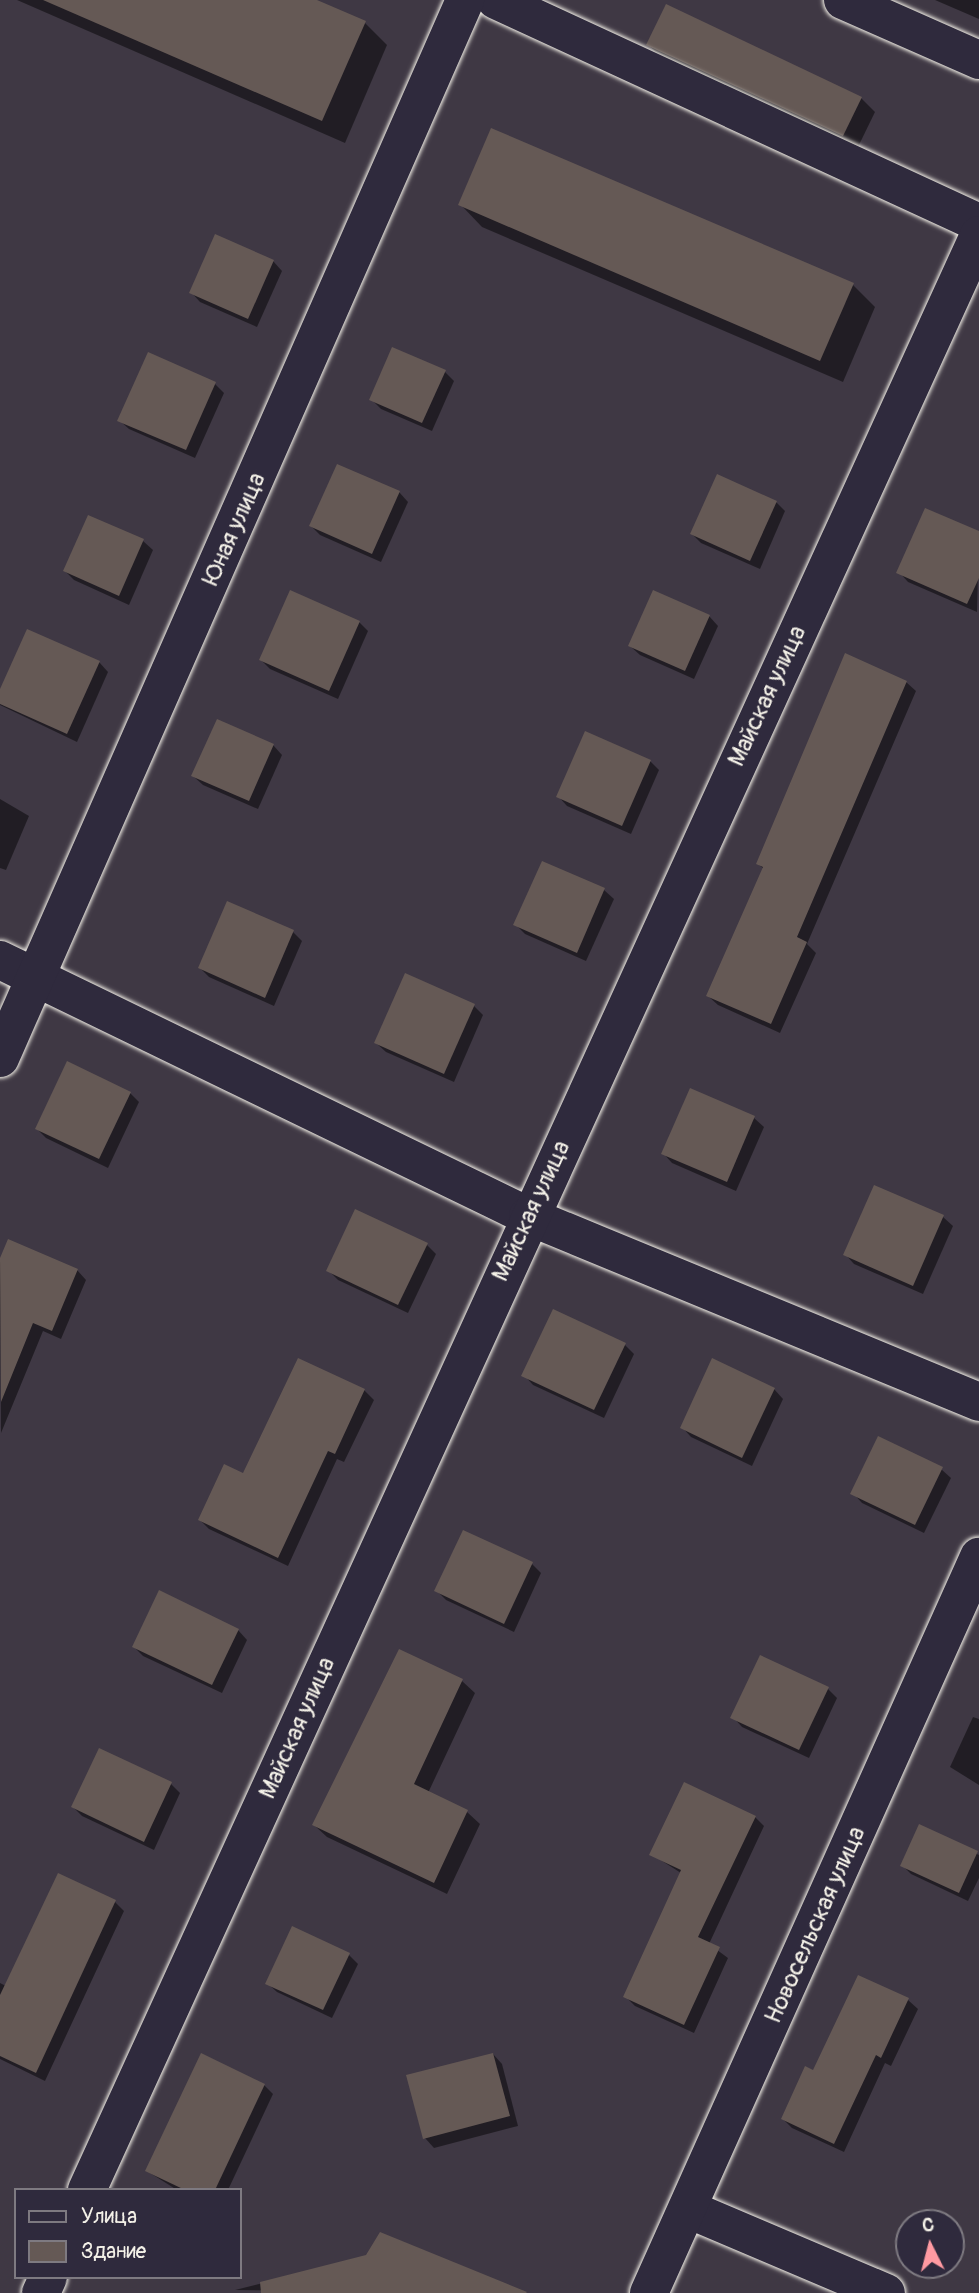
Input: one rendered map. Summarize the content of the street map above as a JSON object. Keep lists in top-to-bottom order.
{
  "streets": {
    "street": ["Юная улица", "Майская улица", "Новосельская улица"]
  },
  "legend": ["Улица", "Здание"],
  "north": "top"
}
